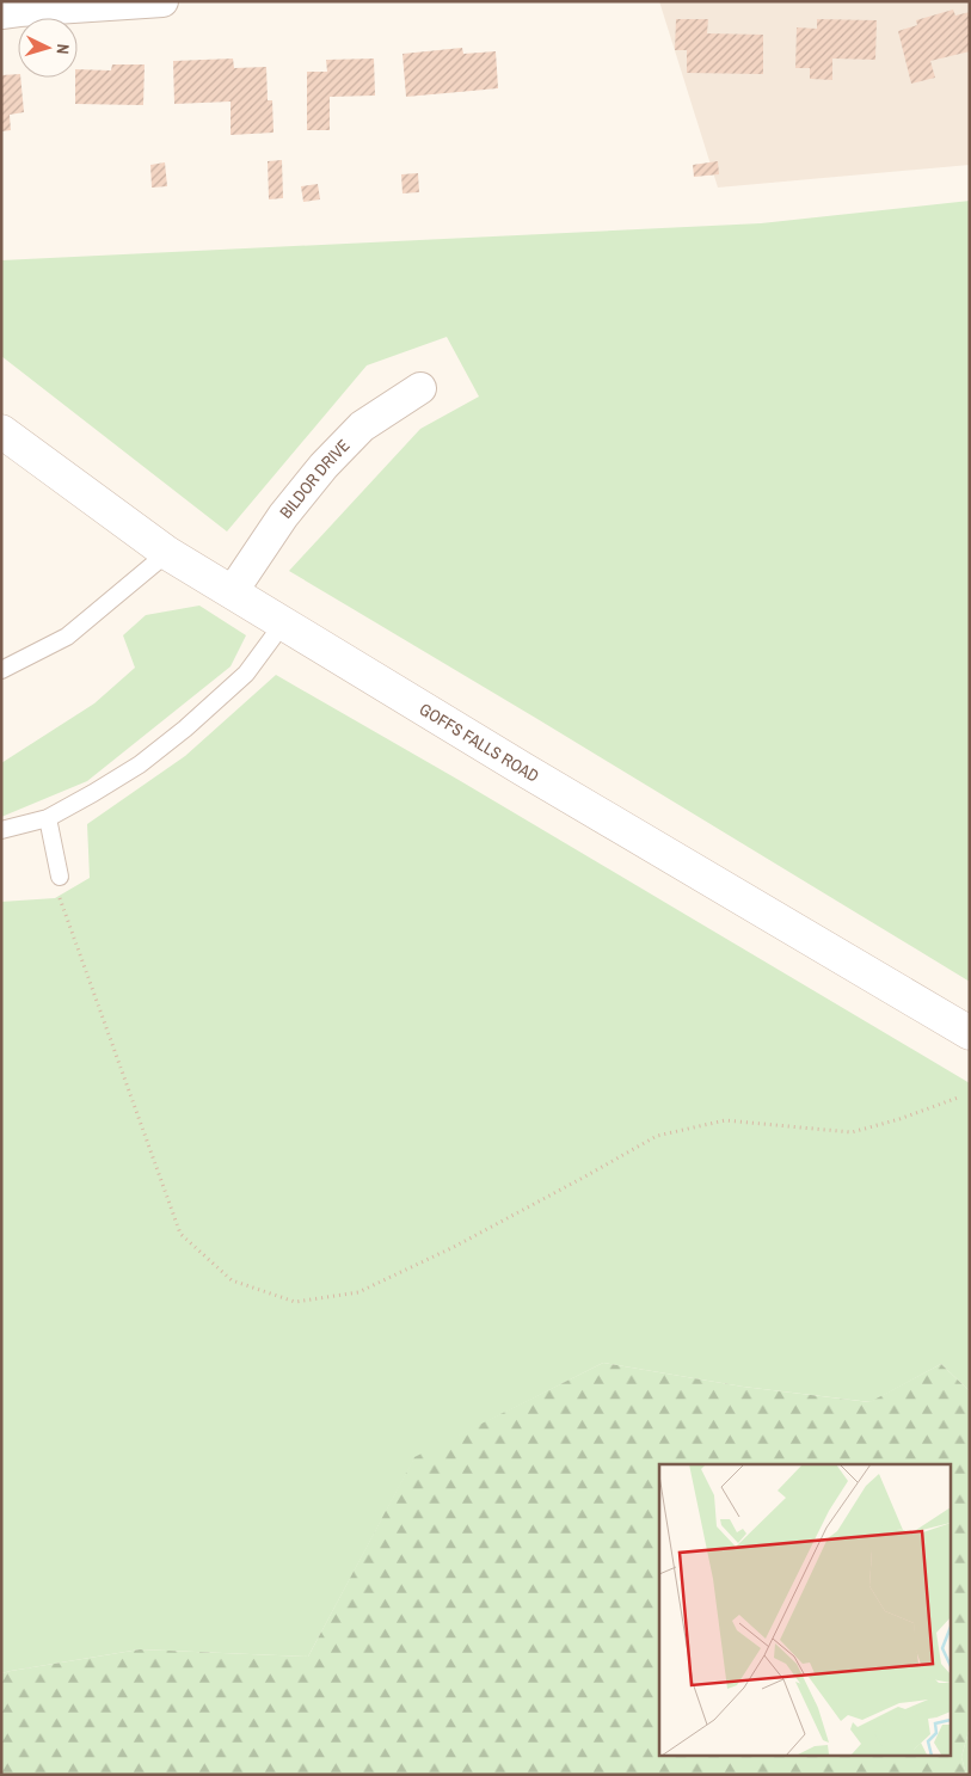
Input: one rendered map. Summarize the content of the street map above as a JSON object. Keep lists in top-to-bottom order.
{
  "streets": {
    "street": ["BILDOR DRIVE", "GOFFS FALLS ROAD"]
  },
  "crossings": [
    ["BILDOR DRIVE", "GOFFS FALLS ROAD"]
  ],
  "north": "right"
}
